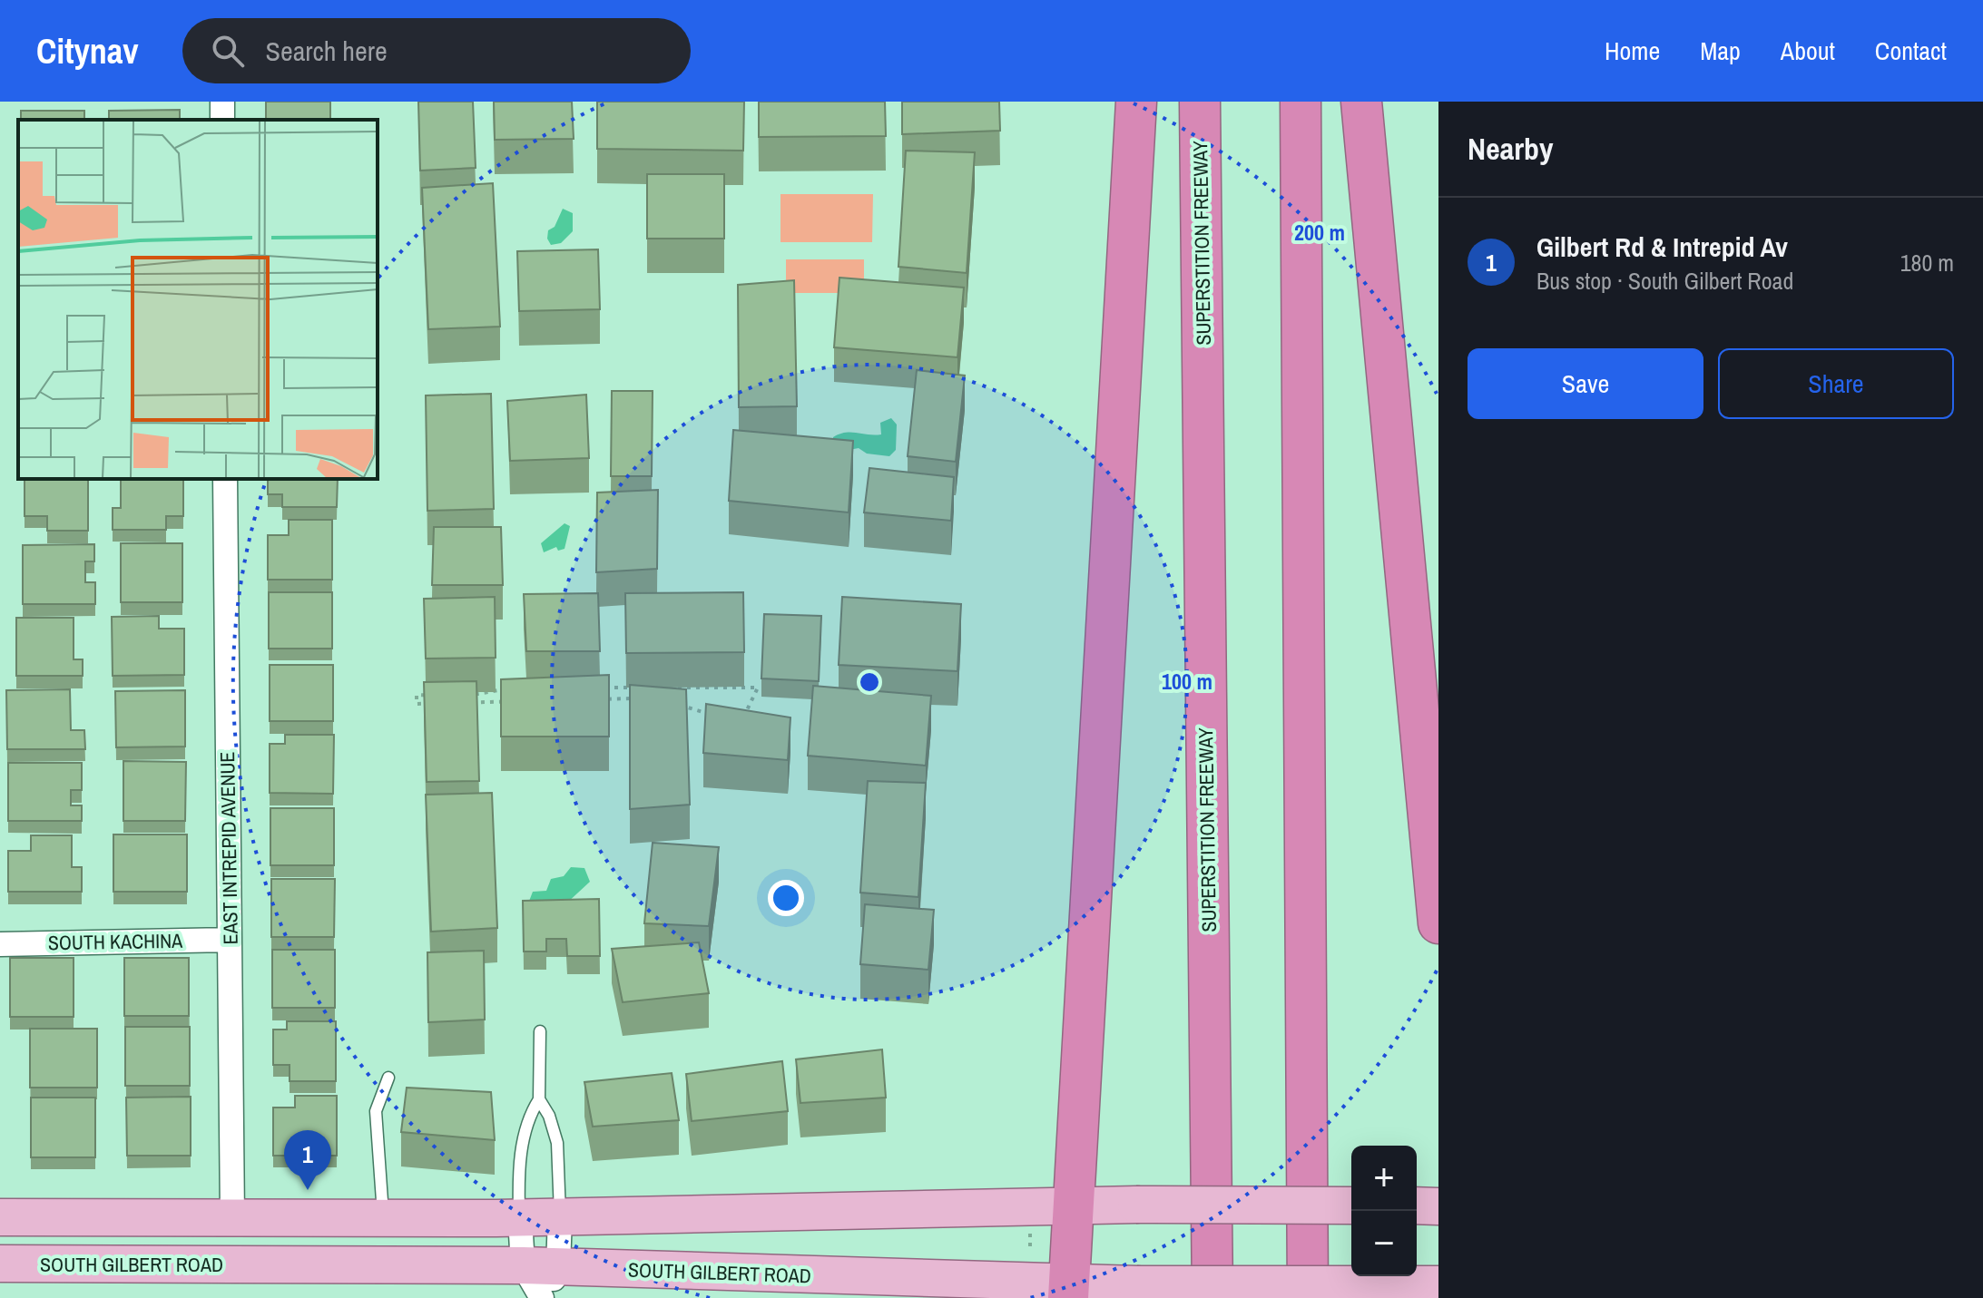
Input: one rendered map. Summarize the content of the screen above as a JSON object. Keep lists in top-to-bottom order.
{
  "streets": {
    "highway": ["SUPERSTITION FREEWAY"],
    "main road": ["SOUTH GILBERT ROAD"],
    "street": ["EAST INTREPID AVENUE", "SOUTH KACHINA"]
  },
  "crossings": [
    ["EAST INTREPID AVENUE", "SOUTH KACHINA"]
  ],
  "page": {
    "header": "Citynav",
    "search": "Search here",
    "nav": [
      "Home",
      "Map",
      "About",
      "Contact"
    ],
    "heading": "Nearby",
    "list": [
      {
        "mark": "1",
        "name": "Gilbert Rd & Intrepid Av",
        "note": "Bus stop · South Gilbert Road",
        "value": "180 m"
      }
    ],
    "buttons": ["Save", "Share"],
    "pins": "1",
    "map_buttons": ["+", "−"]
  },
  "rings": ["200 m", "100 m"]
}
